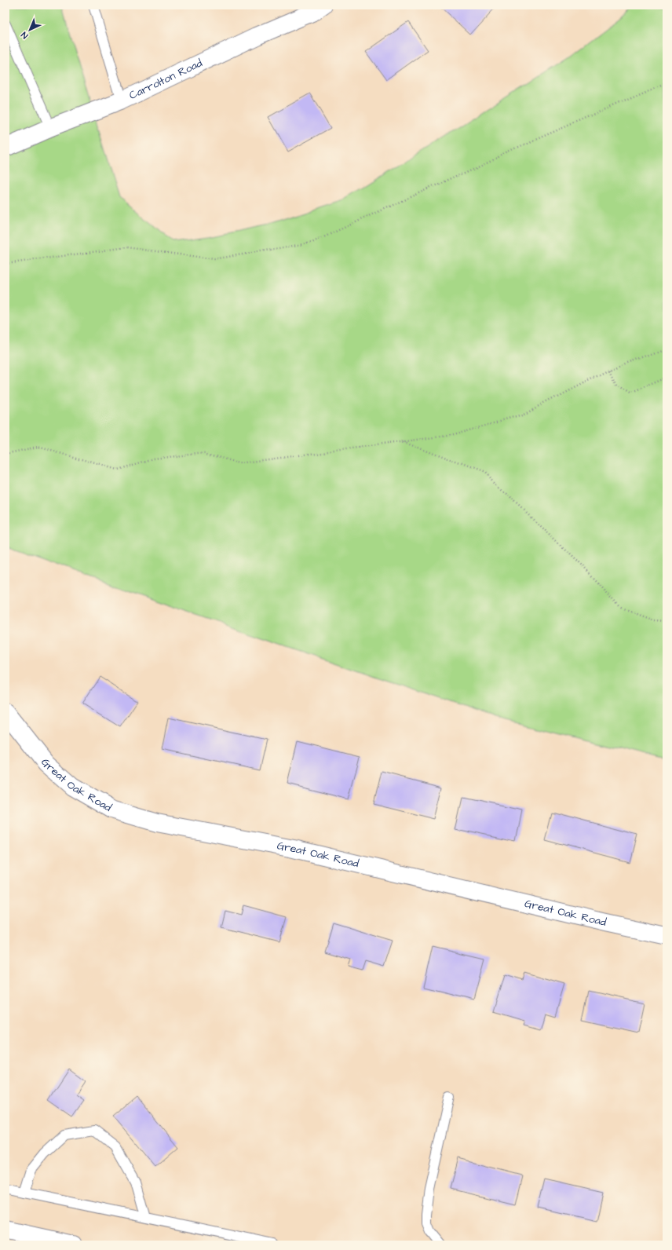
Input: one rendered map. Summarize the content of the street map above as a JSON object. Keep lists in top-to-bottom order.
{
  "streets": {
    "street": ["Carrolton Road", "Great Oak Road"]
  },
  "north": "bottom left"
}
